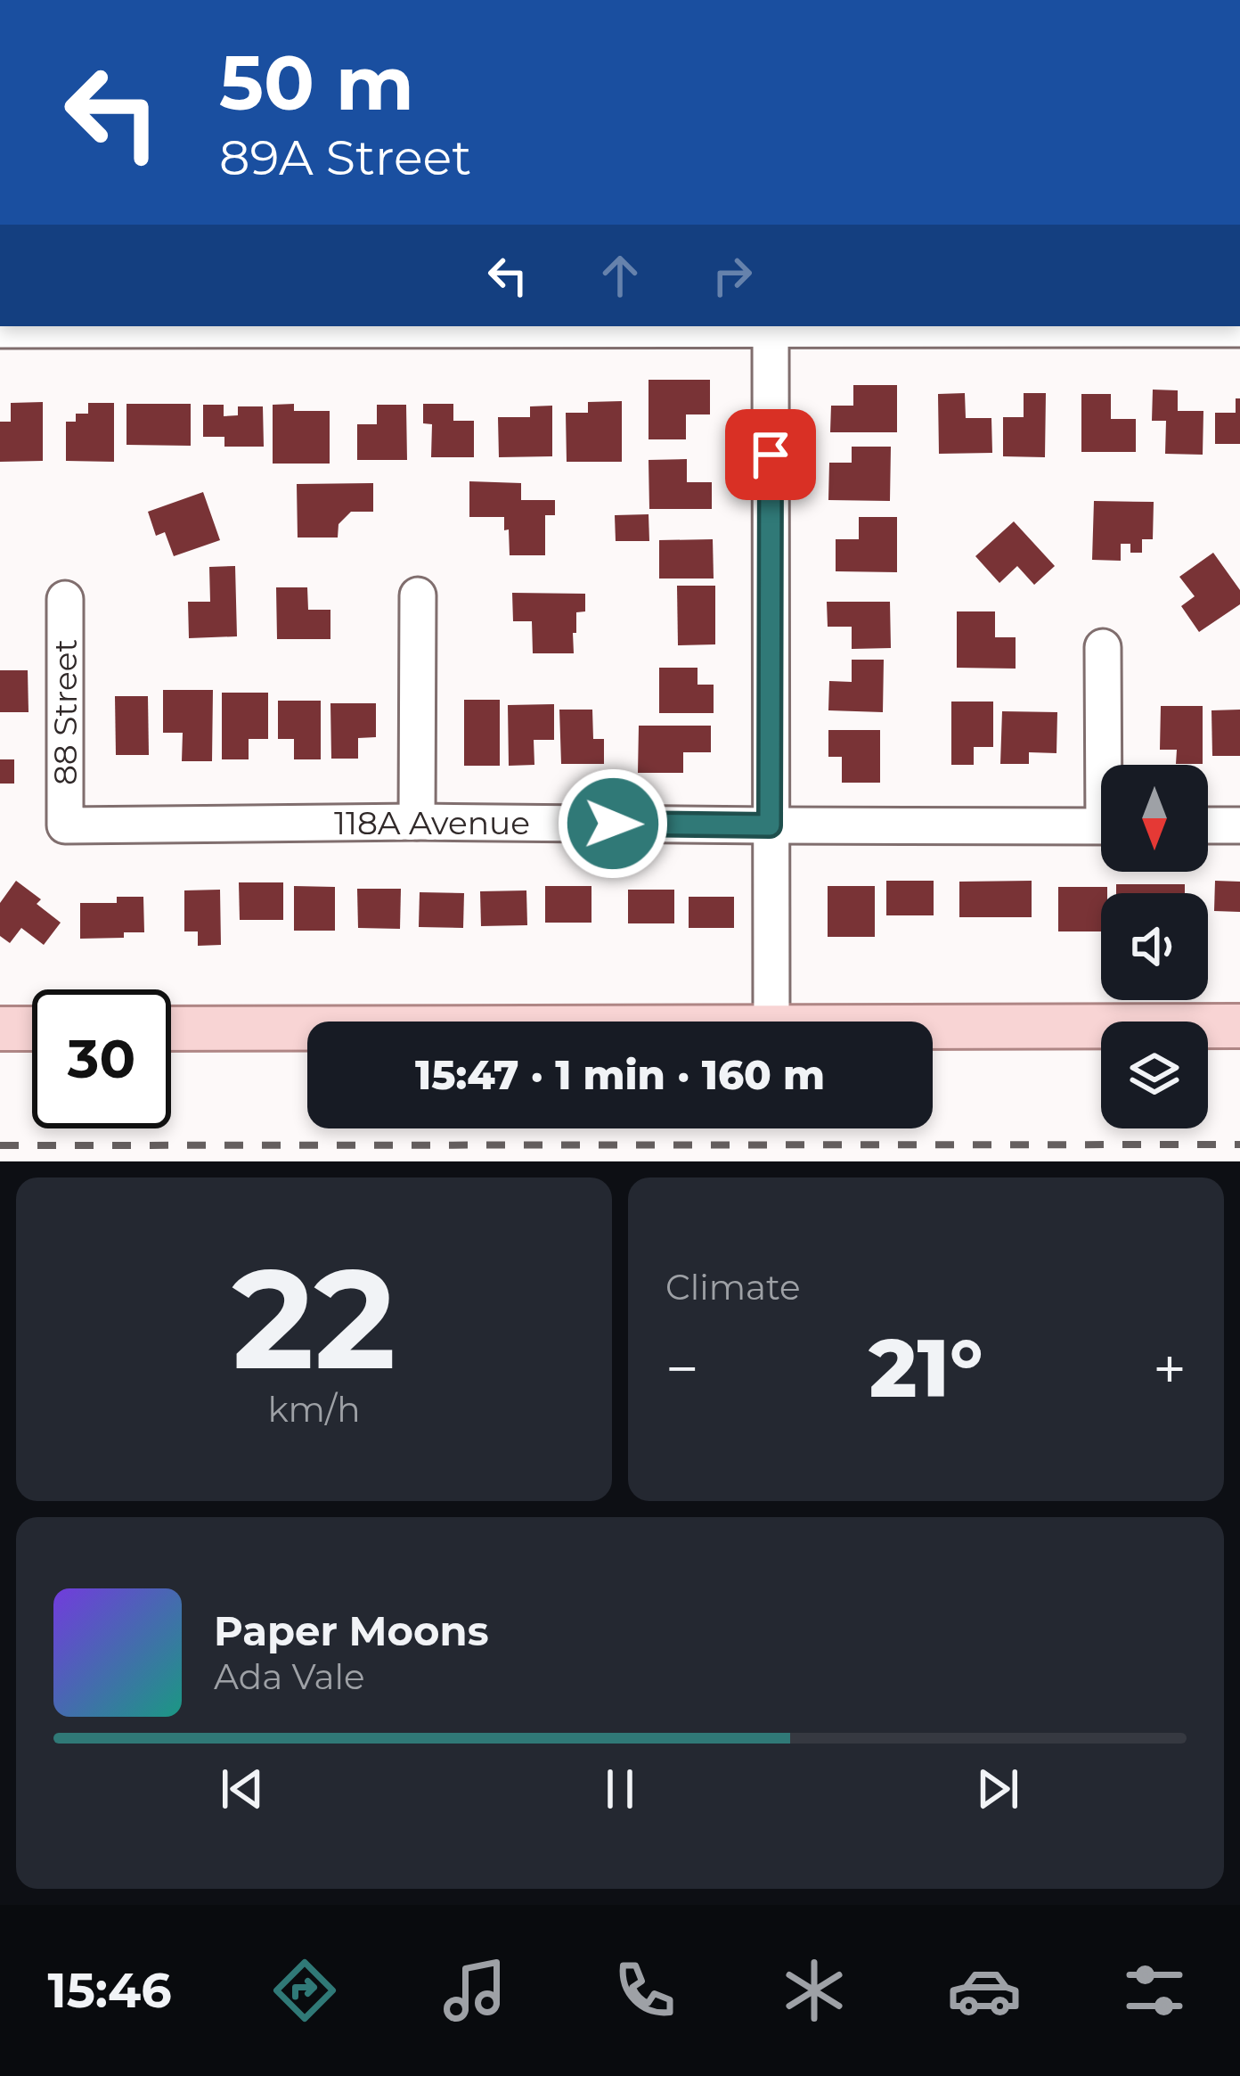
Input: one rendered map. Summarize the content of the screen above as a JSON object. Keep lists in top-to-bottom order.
{
  "streets": {
    "street": ["88 Street", "118A Avenue"]
  },
  "crossings": [
    ["88 Street", "118A Avenue"]
  ],
  "north": "bottom",
  "page": {
    "turn": ["50 m", "89A Street"],
    "limit": "30",
    "trip": "15:47 · 1 min · 160 m",
    "tile": [
      ["22", "km/h"],
      "Climate"
    ],
    "heat": ["−", "21°", "+"],
    "song": ["Paper Moons", "Ada Vale"],
    "tabs": "15:46"
  }
}
